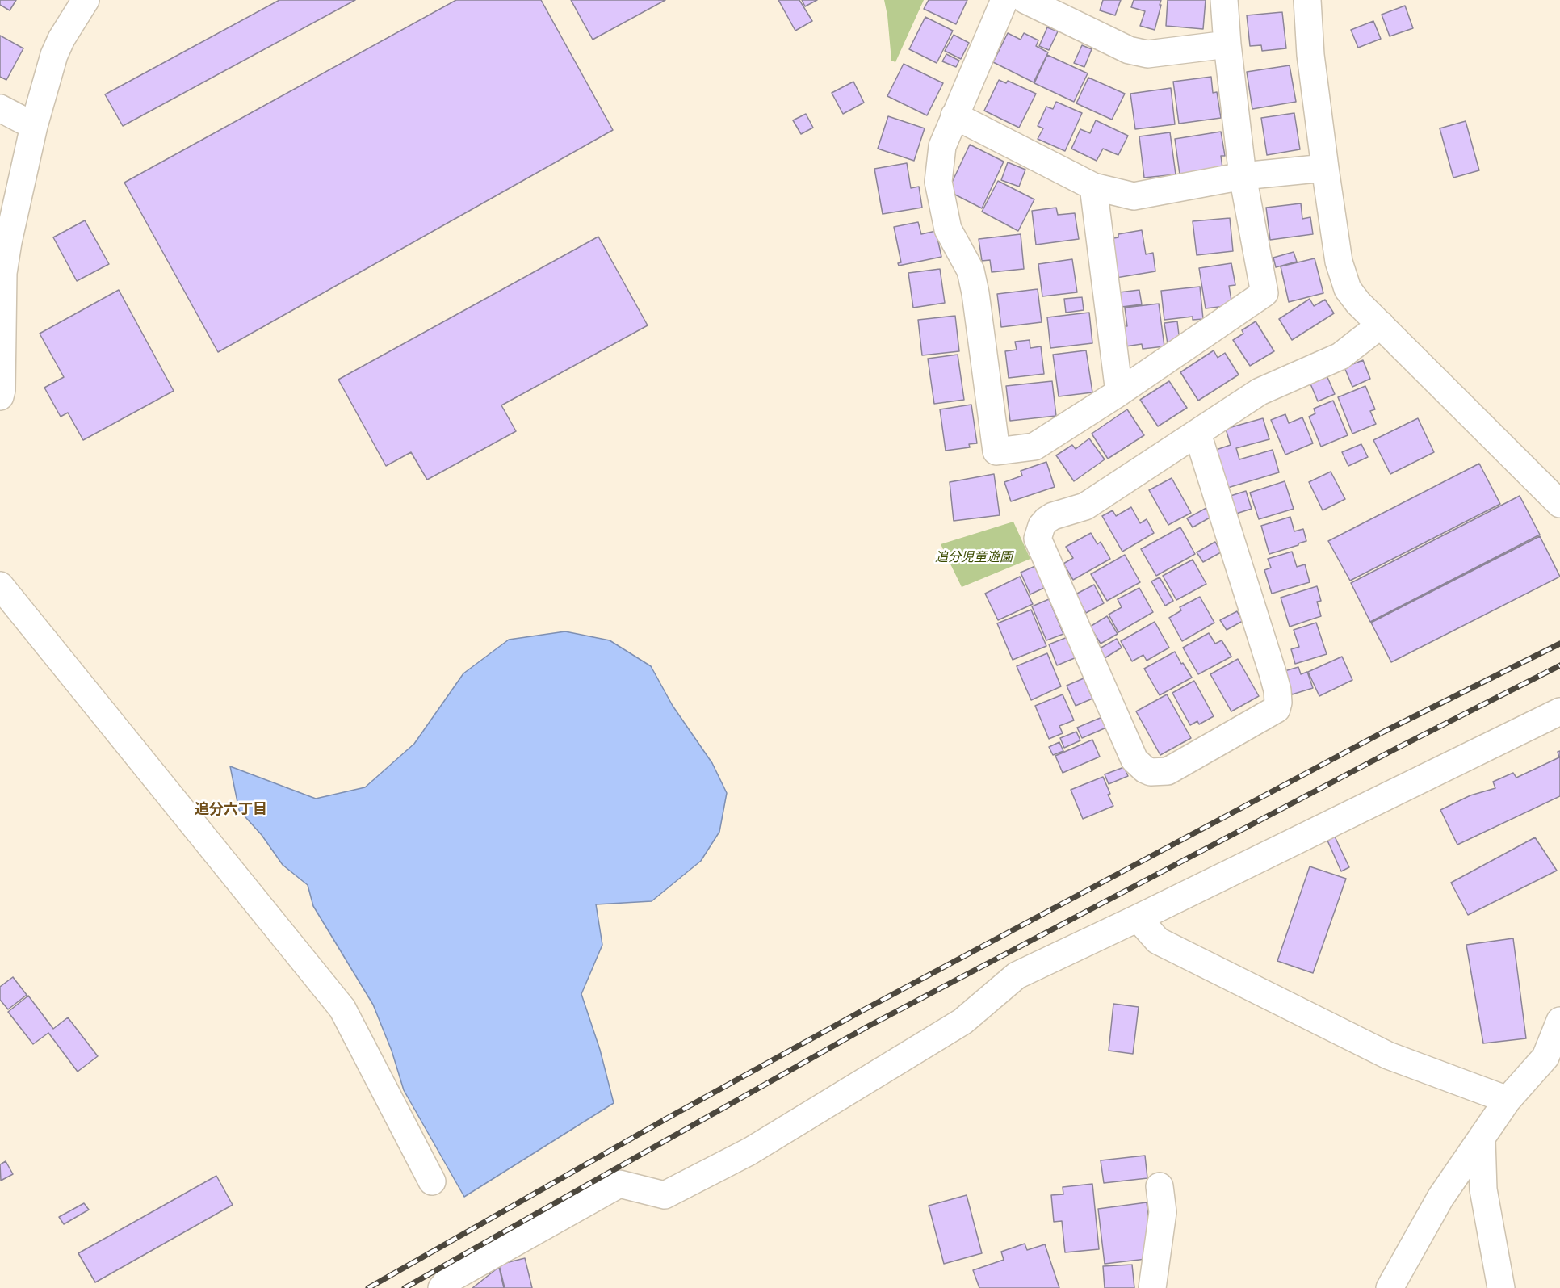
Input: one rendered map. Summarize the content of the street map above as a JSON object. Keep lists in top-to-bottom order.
{
  "districts": ["追分六丁目"],
  "parks": ["追分児童遊園"]
}
